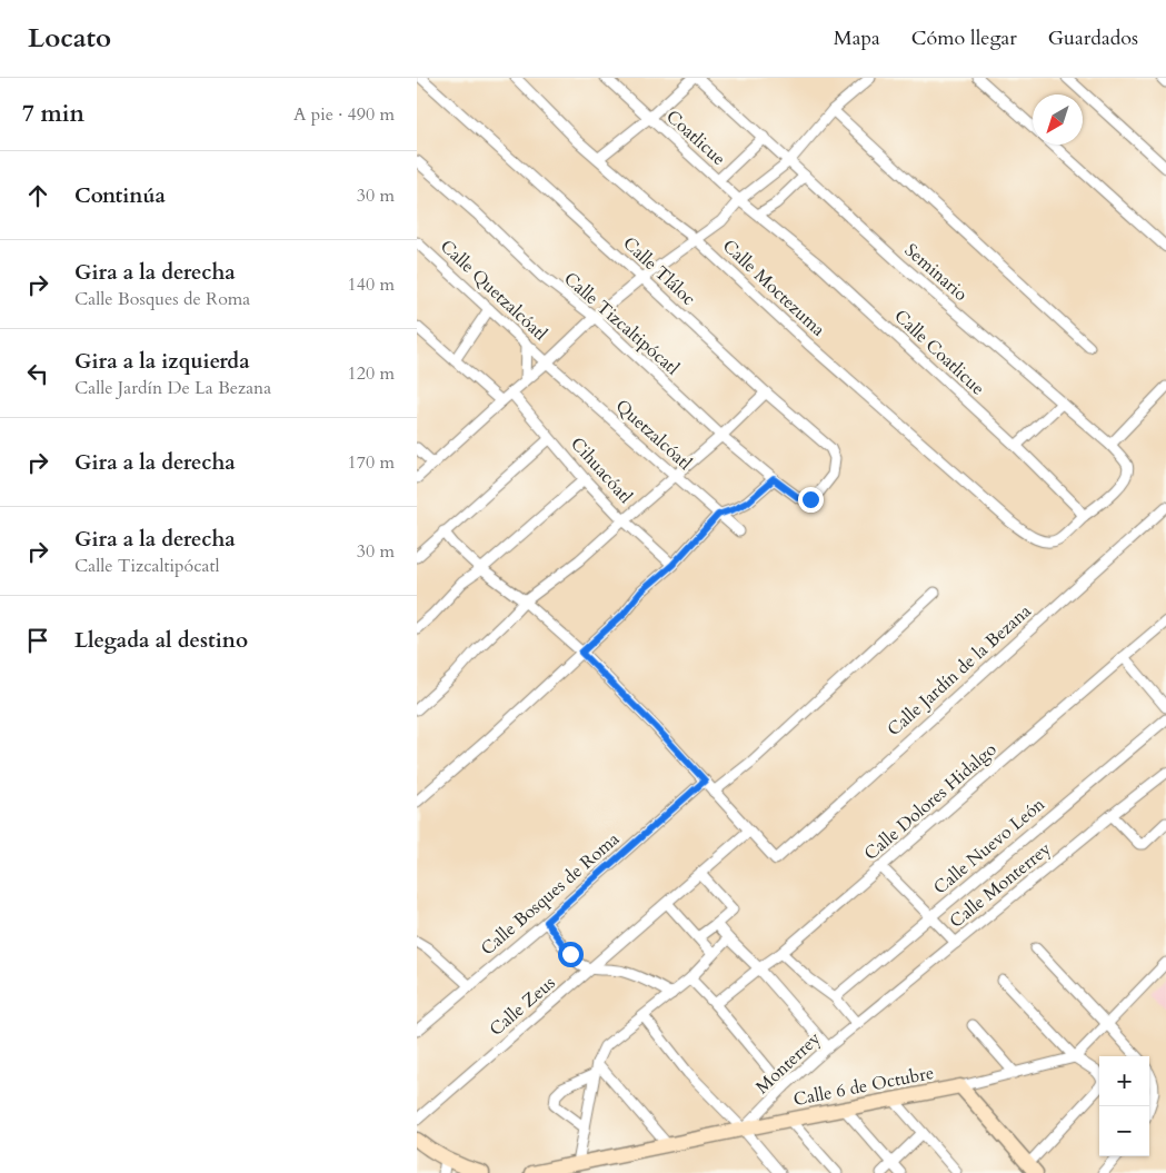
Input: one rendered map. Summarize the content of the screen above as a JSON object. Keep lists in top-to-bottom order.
{
  "streets": {
    "street": [
      "Coatlicue",
      "Calle Tláloc",
      "Seminario",
      "Calle Moctezuma",
      "Calle Quetzalcóatl",
      "Calle Tizcaltipócatl",
      "Calle Coatlicue",
      "Quetzalcóatl",
      "Cihuacóatl",
      "Calle Jardín de la Bezana",
      "Calle Dolores Hidalgo",
      "Calle Nuevo León",
      "Calle Monterrey",
      "Calle Bosques de Roma",
      "Calle Zeus",
      "Monterrey",
      "Calle 6 de Octubre"
    ]
  },
  "crossings": [
    ["Coatlicue", "Calle Coatlicue"],
    ["Calle Tláloc", "Calle Tizcaltipócatl"],
    ["Seminario", "Calle Moctezuma"],
    ["Seminario", "Calle Coatlicue"],
    ["Calle Moctezuma", "Calle Coatlicue"],
    ["Calle Quetzalcóatl", "Quetzalcóatl"],
    ["Calle Jardín de la Bezana", "Calle Zeus"],
    ["Calle Monterrey", "Monterrey"],
    ["Monterrey", "Calle 6 de Octubre"]
  ],
  "north": "bottom left",
  "page": {
    "header": "Locato",
    "nav": ["Mapa", "Cómo llegar", "Guardados"],
    "heading": ["7 min", "A pie · 490 m"],
    "list": [
      ["Continúa", "30 m"],
      ["Gira a la derecha", "Calle Bosques de Roma", "140 m"],
      ["Gira a la izquierda", "Calle Jardín De La Bezana", "120 m"],
      ["Gira a la derecha", "170 m"],
      ["Gira a la derecha", "Calle Tizcaltipócatl", "30 m"],
      "Llegada al destino"
    ],
    "map_buttons": ["+", "−"]
  }
}
